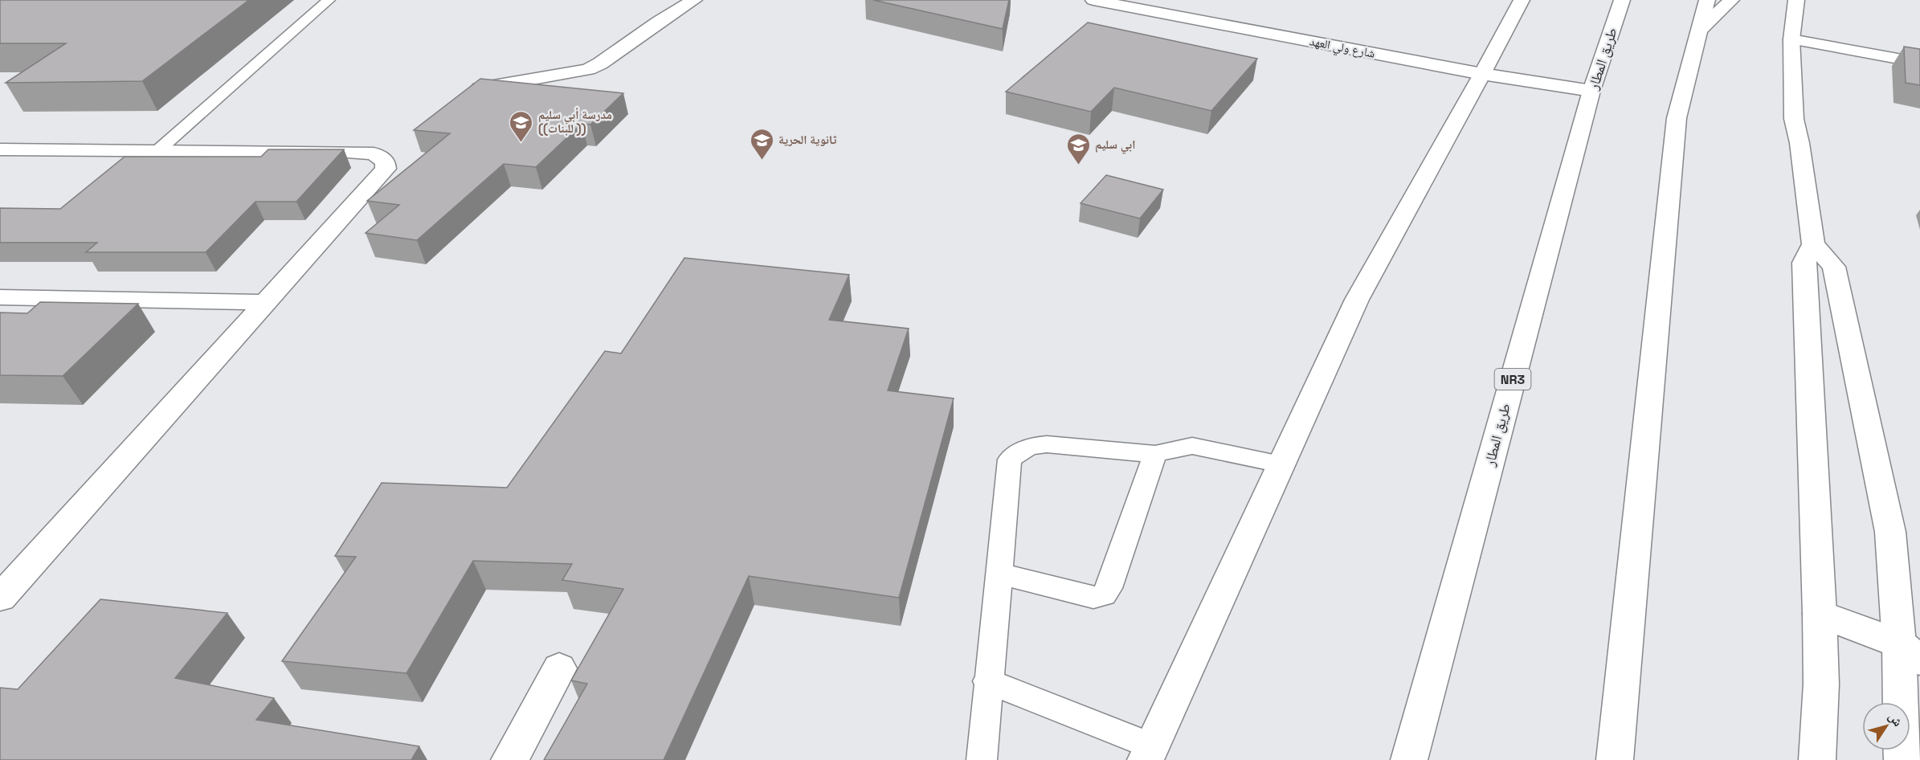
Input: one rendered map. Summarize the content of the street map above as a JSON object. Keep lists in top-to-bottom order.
{
  "streets": {
    "main road": ["شارع ولي العهد", "طريق المطار", "NR3"]
  },
  "crossings": [
    ["شارع ولي العهد", "طريق المطار"]
  ],
  "places": {
    "school or university": ["مدرسة أبي سليم ((للبنات ))", "ثانوية الحرية", "ابي سليم"]
  },
  "north": "top right"
}
